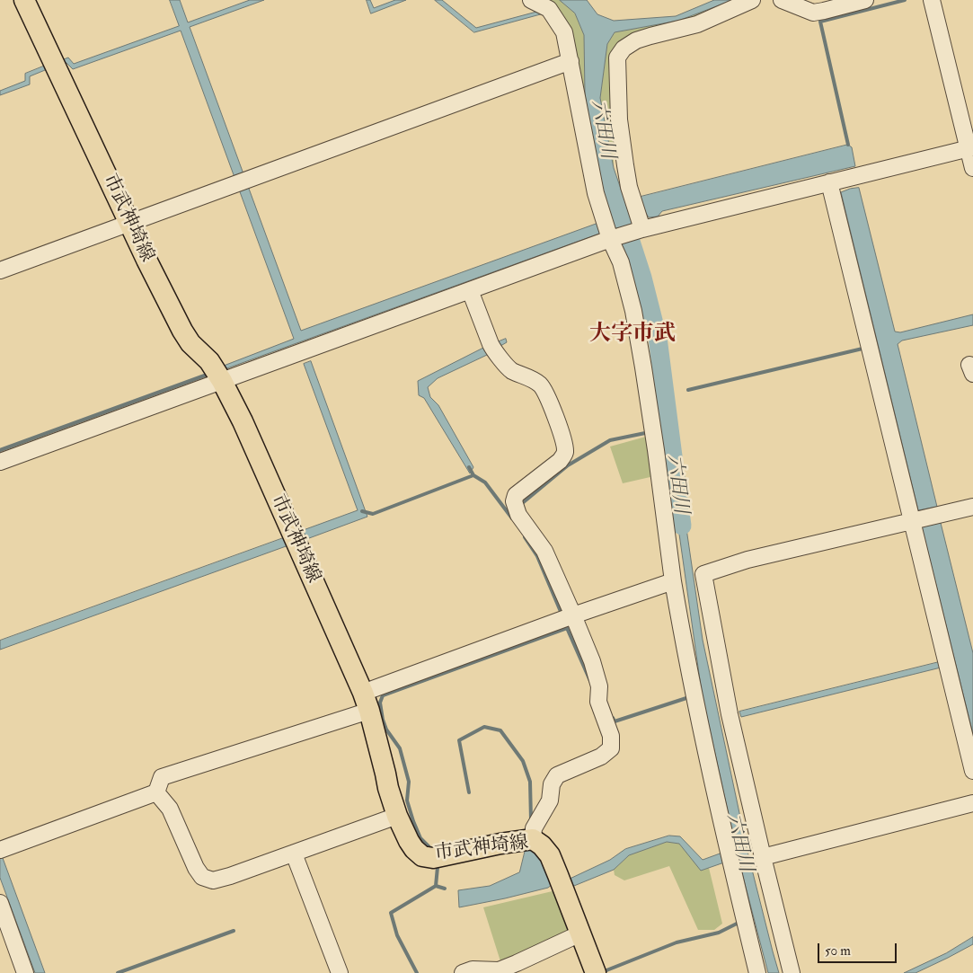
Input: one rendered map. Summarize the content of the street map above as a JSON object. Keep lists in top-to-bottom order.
{
  "streets": {
    "main road": ["市武神埼線"]
  },
  "districts": ["大字市武"],
  "water": ["六田川"],
  "scale_bar": "50 m"
}
